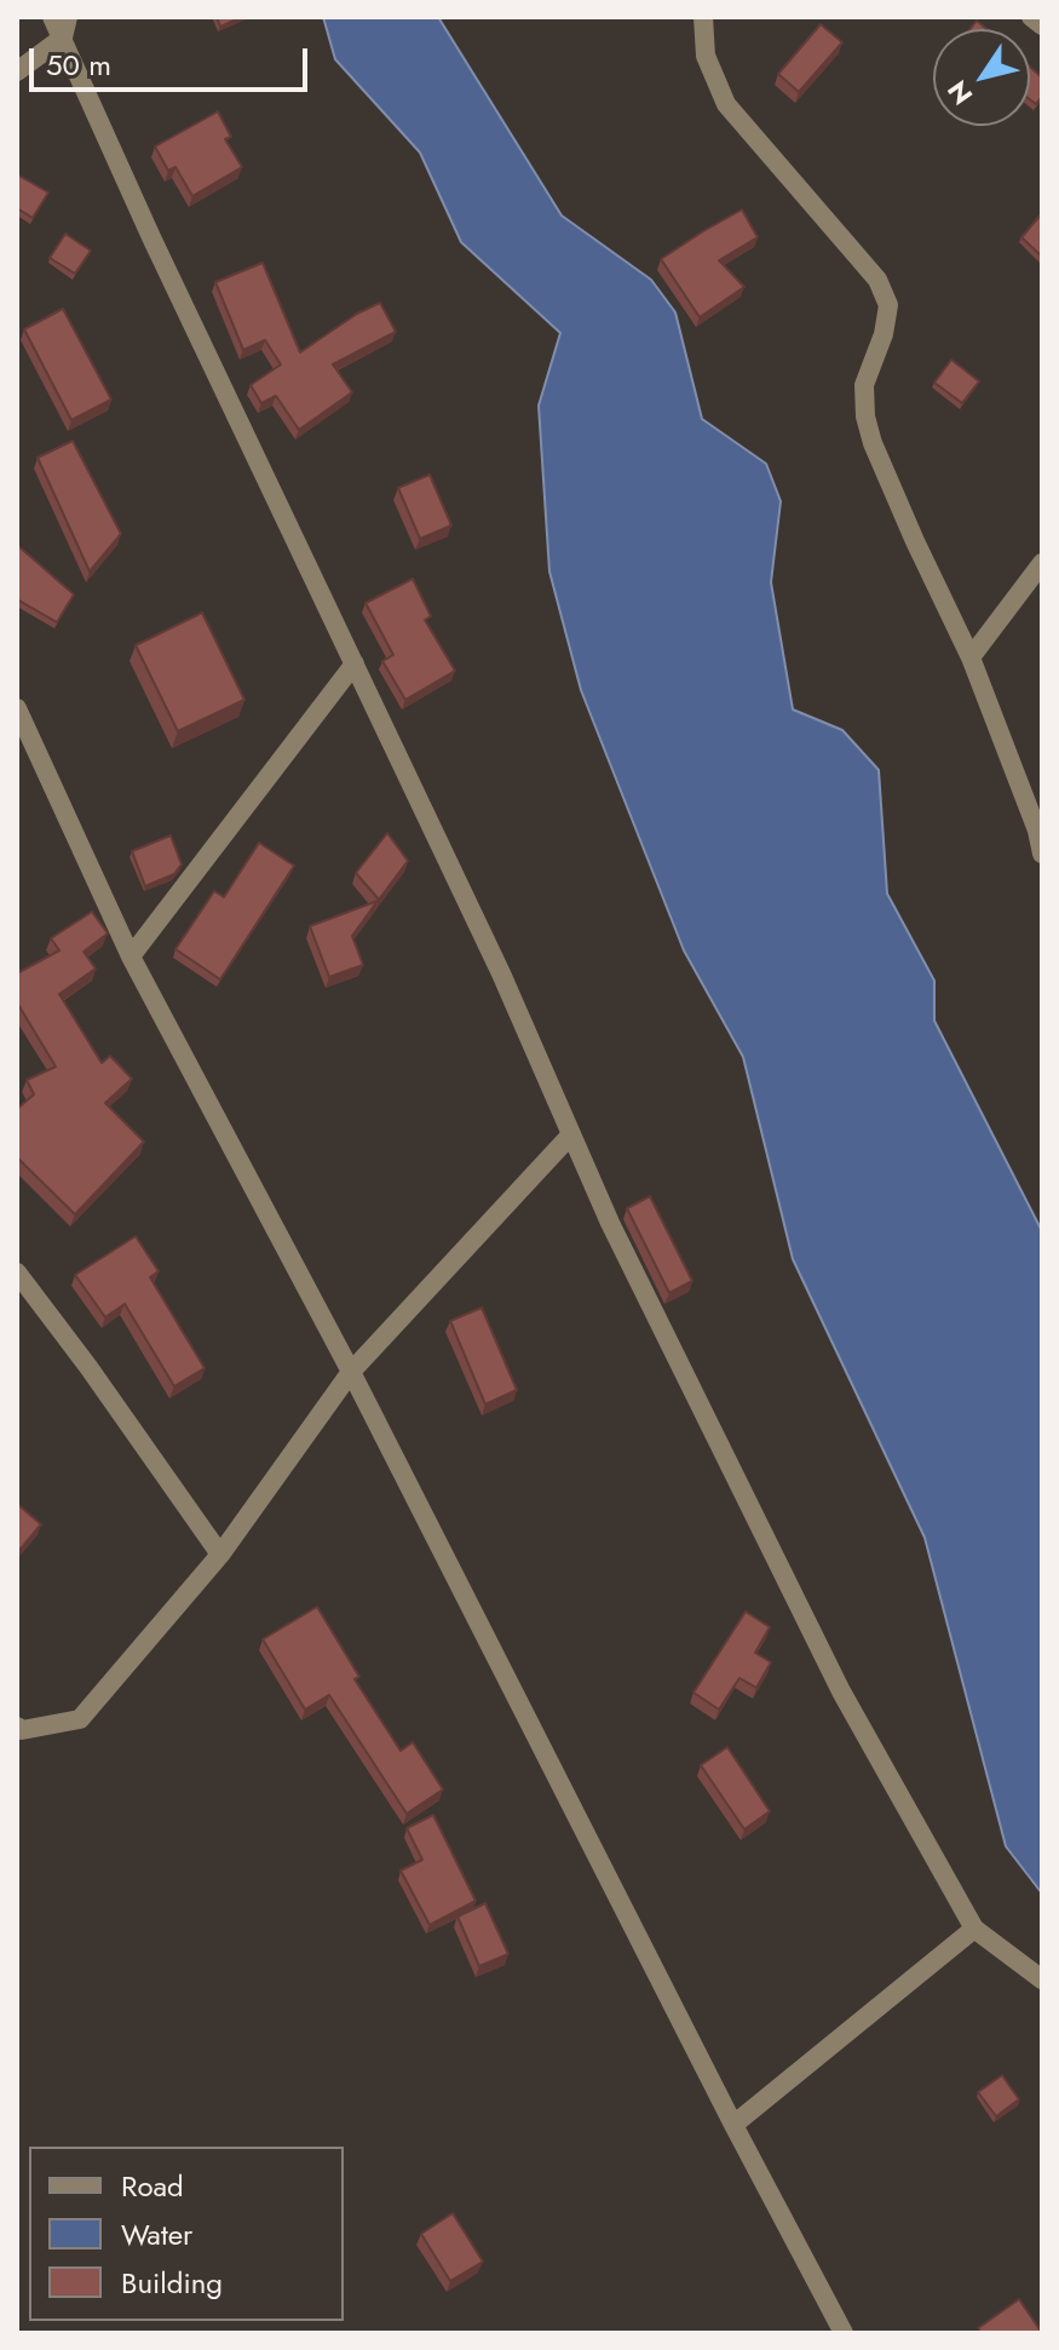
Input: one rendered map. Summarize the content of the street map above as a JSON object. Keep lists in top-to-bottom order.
{
  "legend": ["Road", "Water", "Building"],
  "scale_bar": "50 m",
  "north": "bottom left"
}
